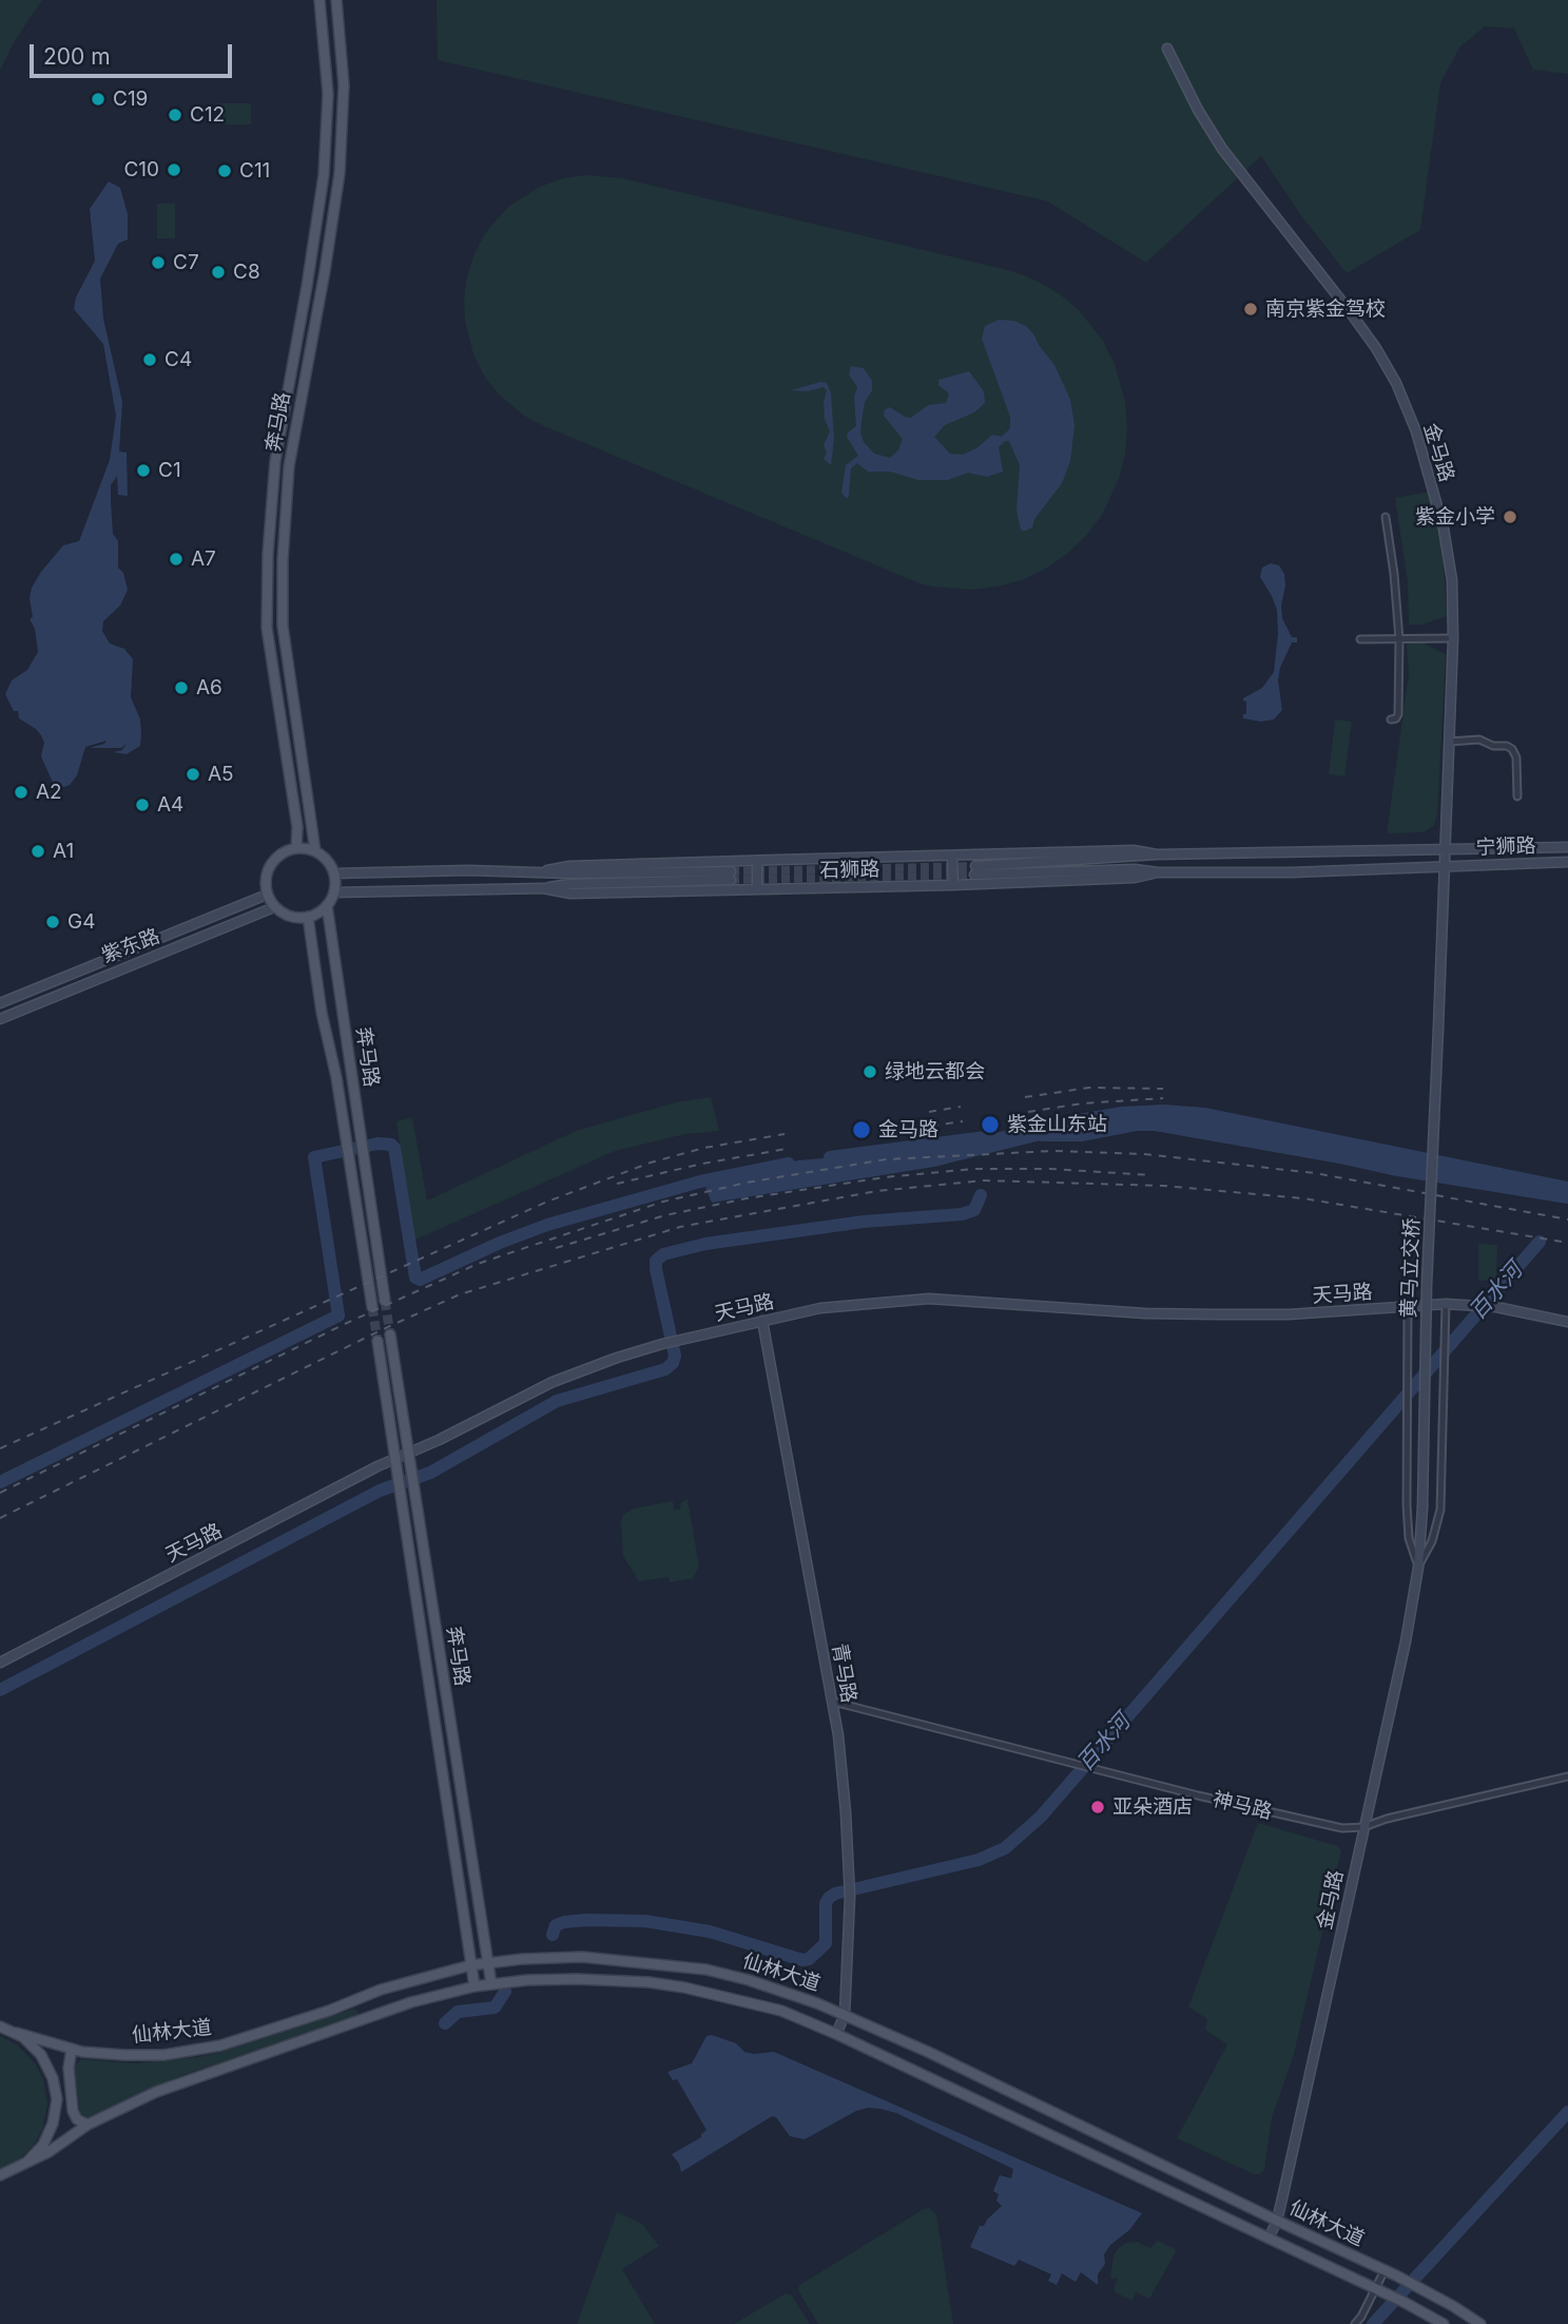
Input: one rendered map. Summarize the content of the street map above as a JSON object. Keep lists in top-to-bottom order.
{
  "streets": {
    "main road": [
      "奔马路",
      "金马路",
      "宁狮路",
      "石狮路",
      "紫东路",
      "黄马立交桥",
      "天马路",
      "青马路",
      "仙林大道"
    ],
    "street": ["神马路"]
  },
  "crossings": [
    ["奔马路", "石狮路"],
    ["奔马路", "紫东路"],
    ["奔马路", "天马路"],
    ["奔马路", "仙林大道"],
    ["金马路", "宁狮路"],
    ["金马路", "石狮路"],
    ["金马路", "黄马立交桥"],
    ["金马路", "天马路"],
    ["金马路", "神马路"],
    ["金马路", "仙林大道"],
    ["宁狮路", "石狮路"],
    ["石狮路", "紫东路"],
    ["天马路", "青马路"],
    ["青马路", "神马路"],
    ["青马路", "仙林大道"]
  ],
  "water": ["百水河"],
  "places": [
    "C19",
    "C12",
    "C10",
    "C11",
    "C7",
    "C8",
    "南京紫金驾校",
    "C4",
    "C1",
    "紫金小学",
    "A7",
    "A6",
    "A5",
    "A2",
    "A4",
    "A1",
    "G4",
    "绿地云都会",
    "紫金山东站",
    "金马路",
    "亚朵酒店"
  ],
  "scale_bar": "200 m"
}
